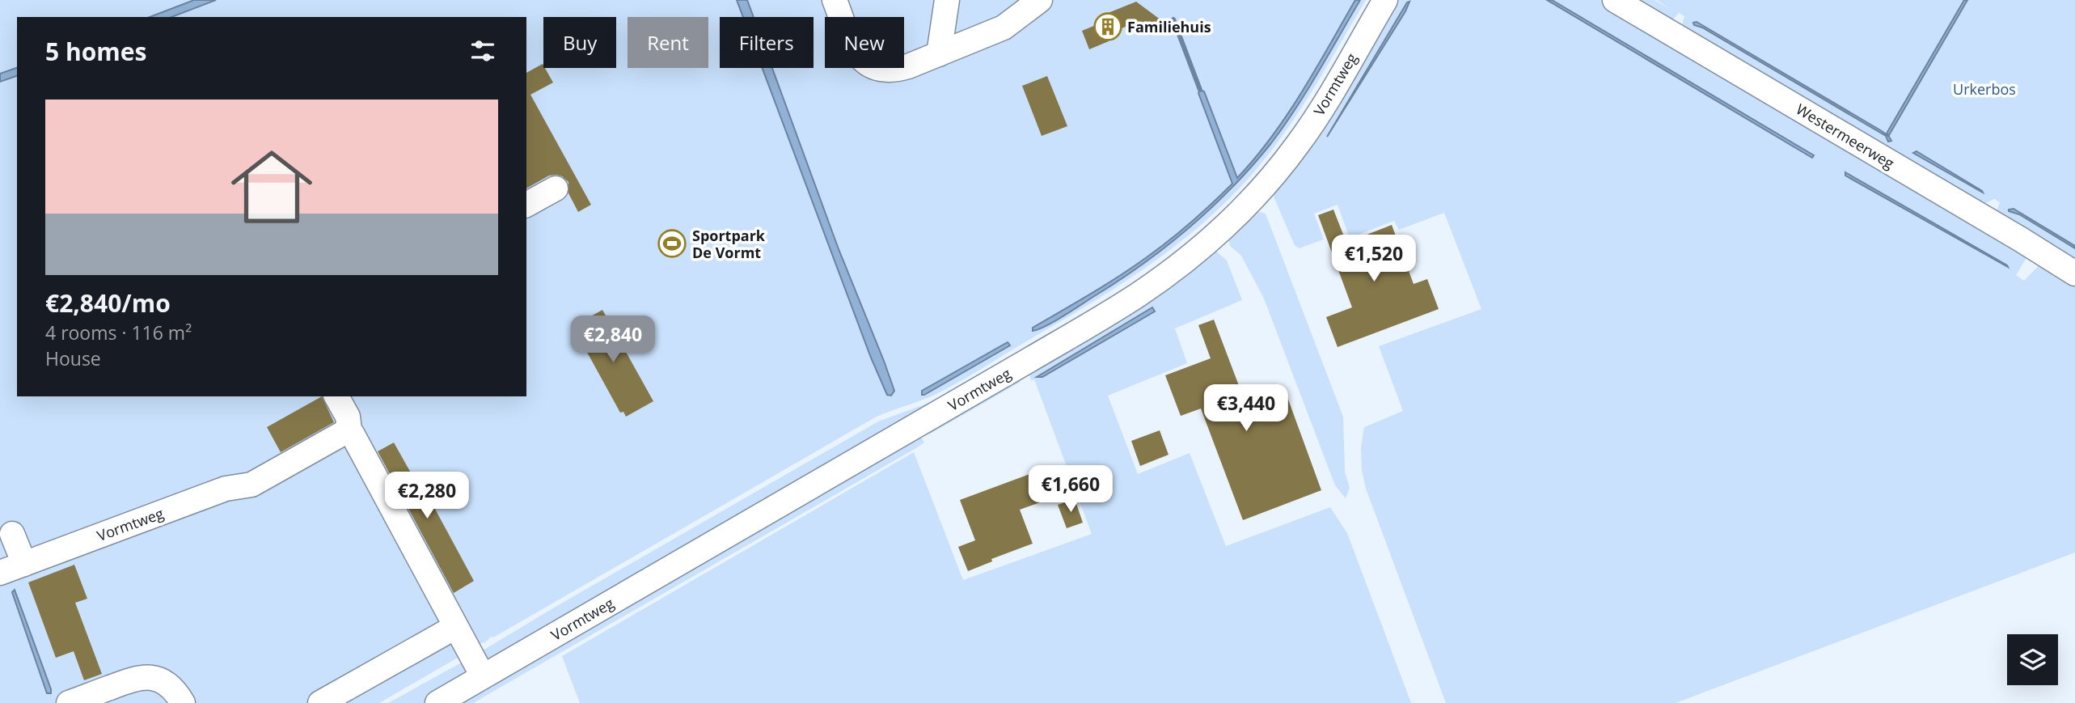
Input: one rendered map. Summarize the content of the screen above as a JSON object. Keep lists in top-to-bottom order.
{
  "streets": {
    "street": ["Vormtweg", "Westermeerweg"]
  },
  "parks": ["Urkerbos"],
  "places": {
    "building": ["Familiehuis"],
    "sports": ["Sportpark De Vormt"]
  },
  "page": {
    "chip": [
      "Buy",
      "Rent",
      "Filters",
      "New"
    ],
    "heading": "5 homes",
    "list": [
      {
        "name": "€2,840/mo",
        "note": "4 rooms · 116 m² · House"
      }
    ],
    "price": [
      "€1,520",
      "€2,840",
      "€3,440",
      "€1,660",
      "€2,280"
    ]
  }
}
